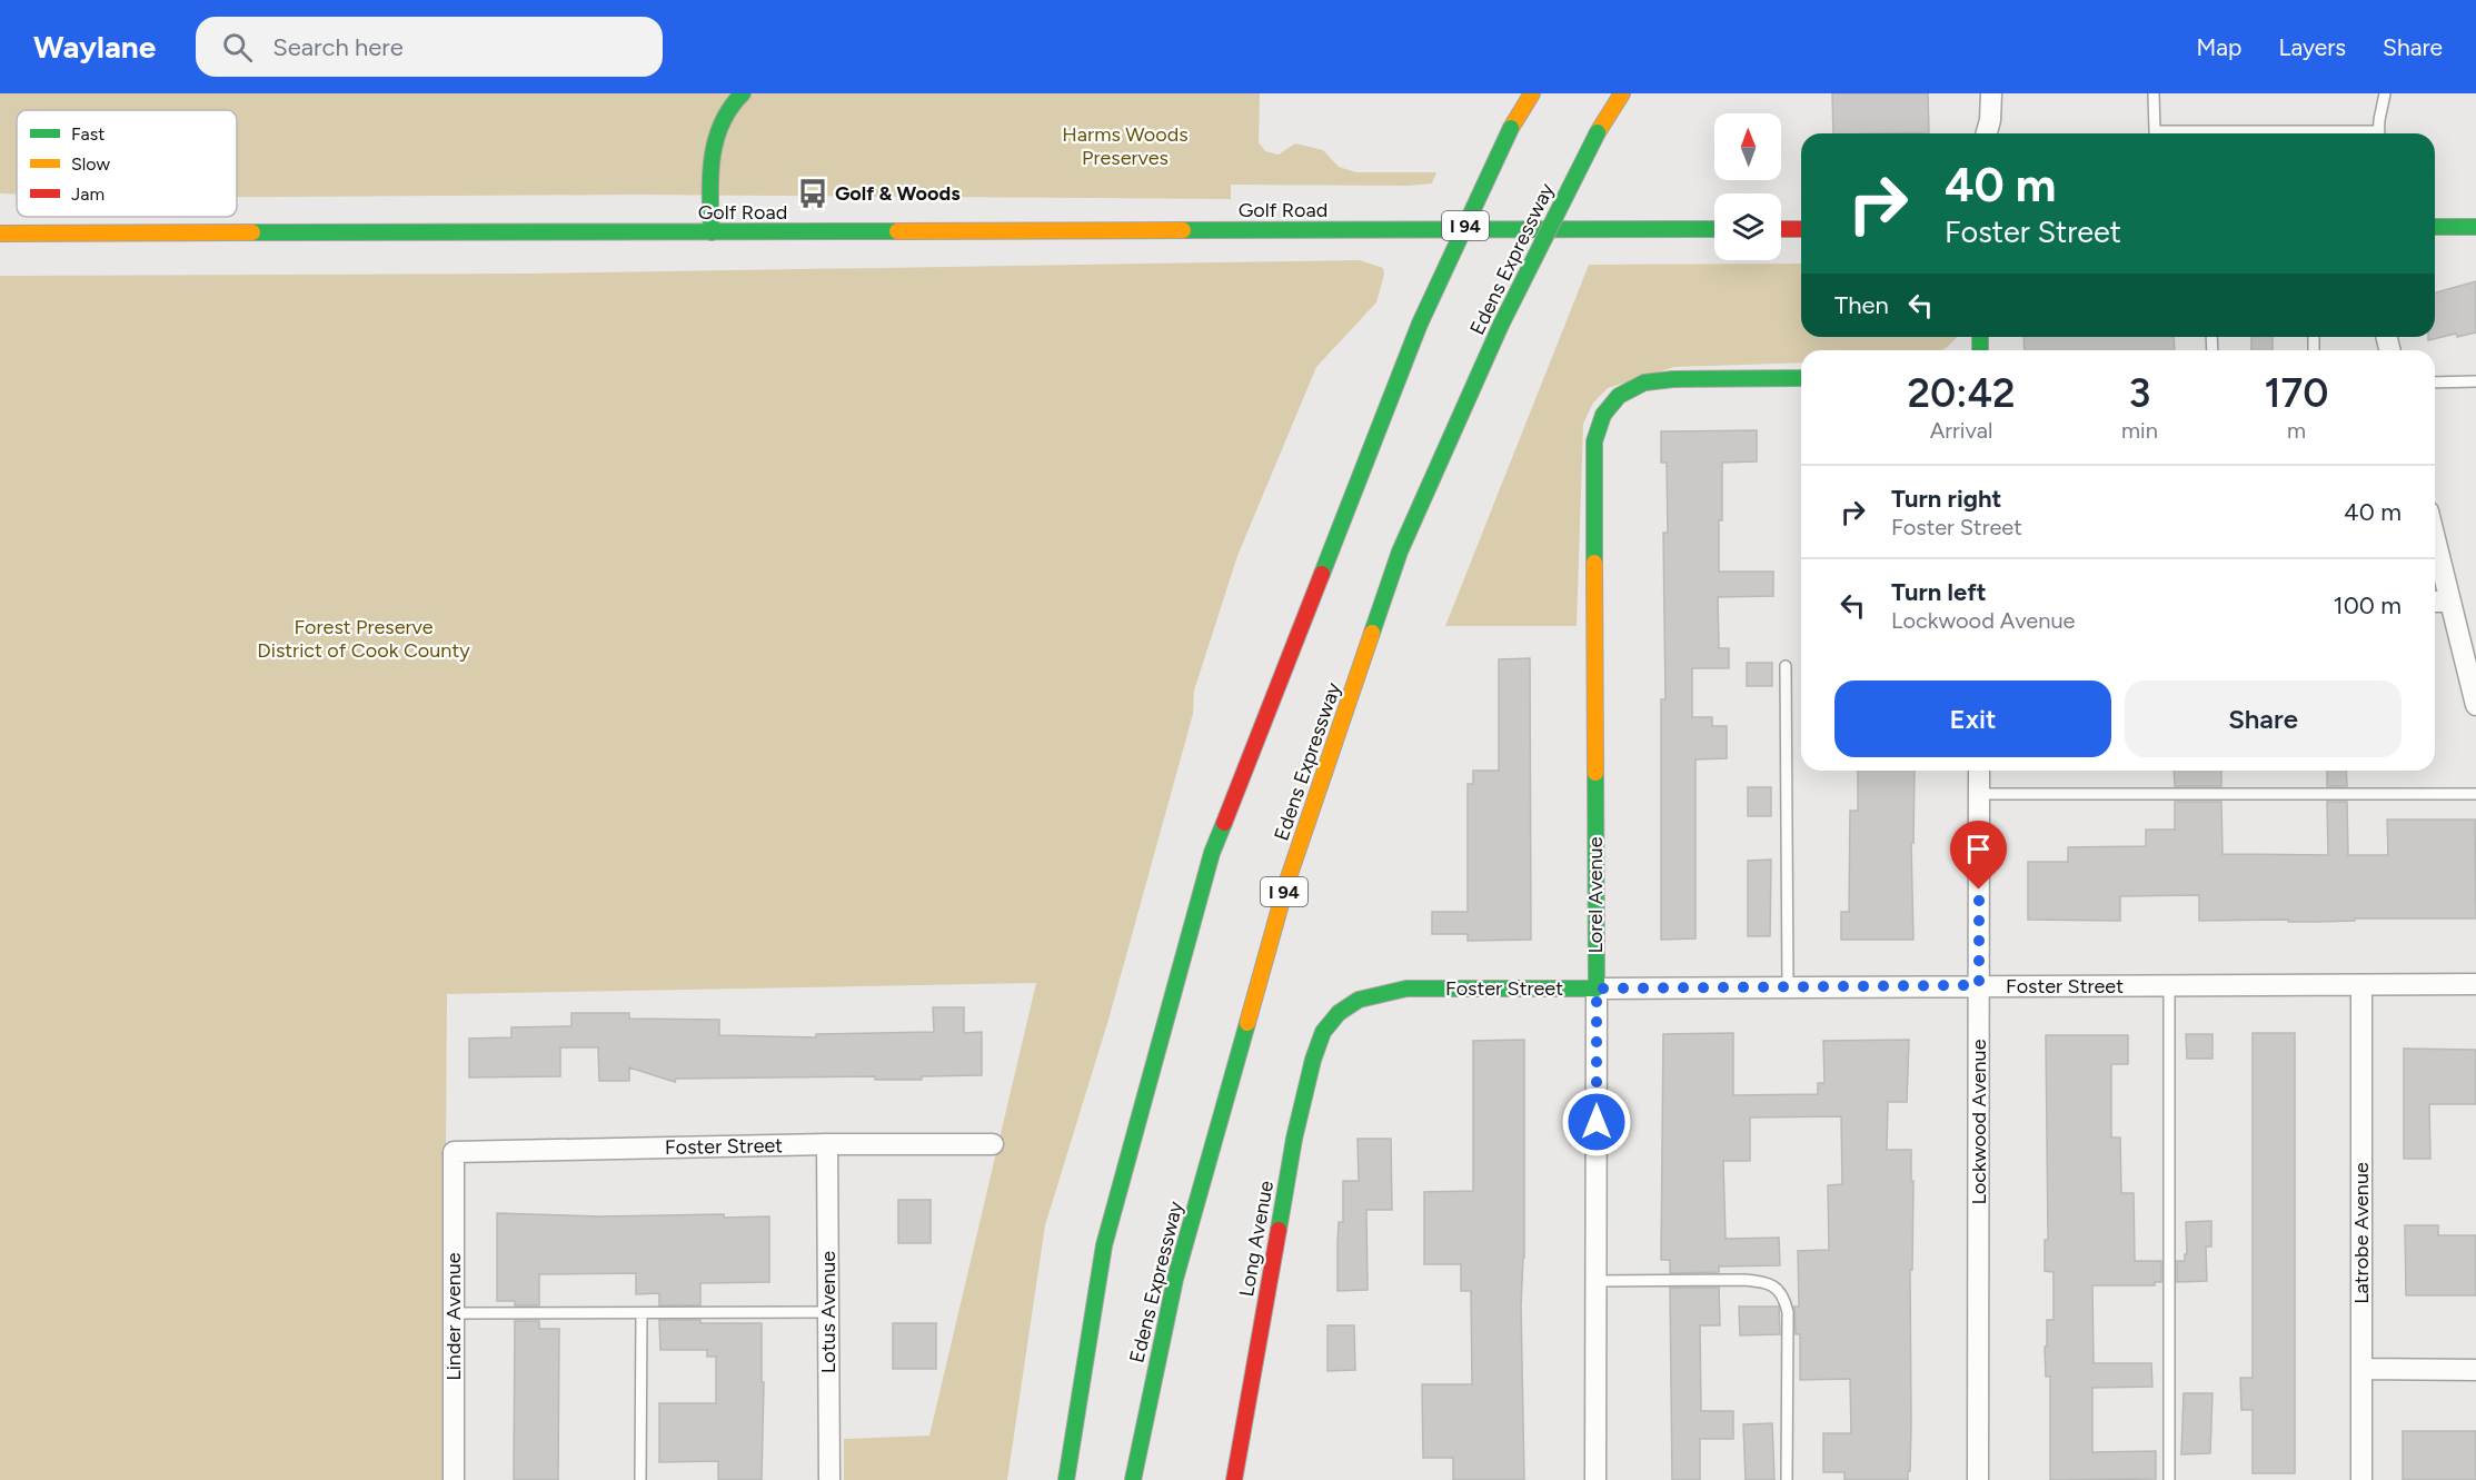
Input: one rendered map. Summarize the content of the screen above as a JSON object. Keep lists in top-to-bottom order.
{
  "streets": {
    "main road": [
      "Golf Road",
      "I 94",
      "Edens Expressway",
      "Lorel Avenue",
      "Foster Street",
      "Long Avenue"
    ],
    "street": [
      "Lockwood Avenue",
      "Latrobe Avenue",
      "Lotus Avenue",
      "Linder Avenue"
    ]
  },
  "crossings": [
    ["Lorel Avenue", "Foster Street"],
    ["Foster Street", "Lockwood Avenue"],
    ["Foster Street", "Latrobe Avenue"],
    ["Foster Street", "Long Avenue"],
    ["Foster Street", "Lotus Avenue"],
    ["Foster Street", "Linder Avenue"]
  ],
  "parks": ["Harms Woods Preserves", "Forest Preserve District of Cook County"],
  "places": {
    "bus stop": ["Golf & Woods"]
  },
  "legend": ["Fast", "Slow", "Jam"],
  "north": "top",
  "page": {
    "header": "Waylane",
    "search": "Search here",
    "nav": ["Map", "Layers", "Share"],
    "turn": ["40 m", "Foster Street"],
    "then": "Then",
    "eta": [
      "20:42",
      "Arrival",
      "3",
      "min",
      "170",
      "m"
    ],
    "list": [
      {
        "name": "Turn right",
        "note": "Foster Street",
        "value": "40 m"
      },
      {
        "name": "Turn left",
        "note": "Lockwood Avenue",
        "value": "100 m"
      }
    ],
    "buttons": ["Exit", "Share"]
  }
}
